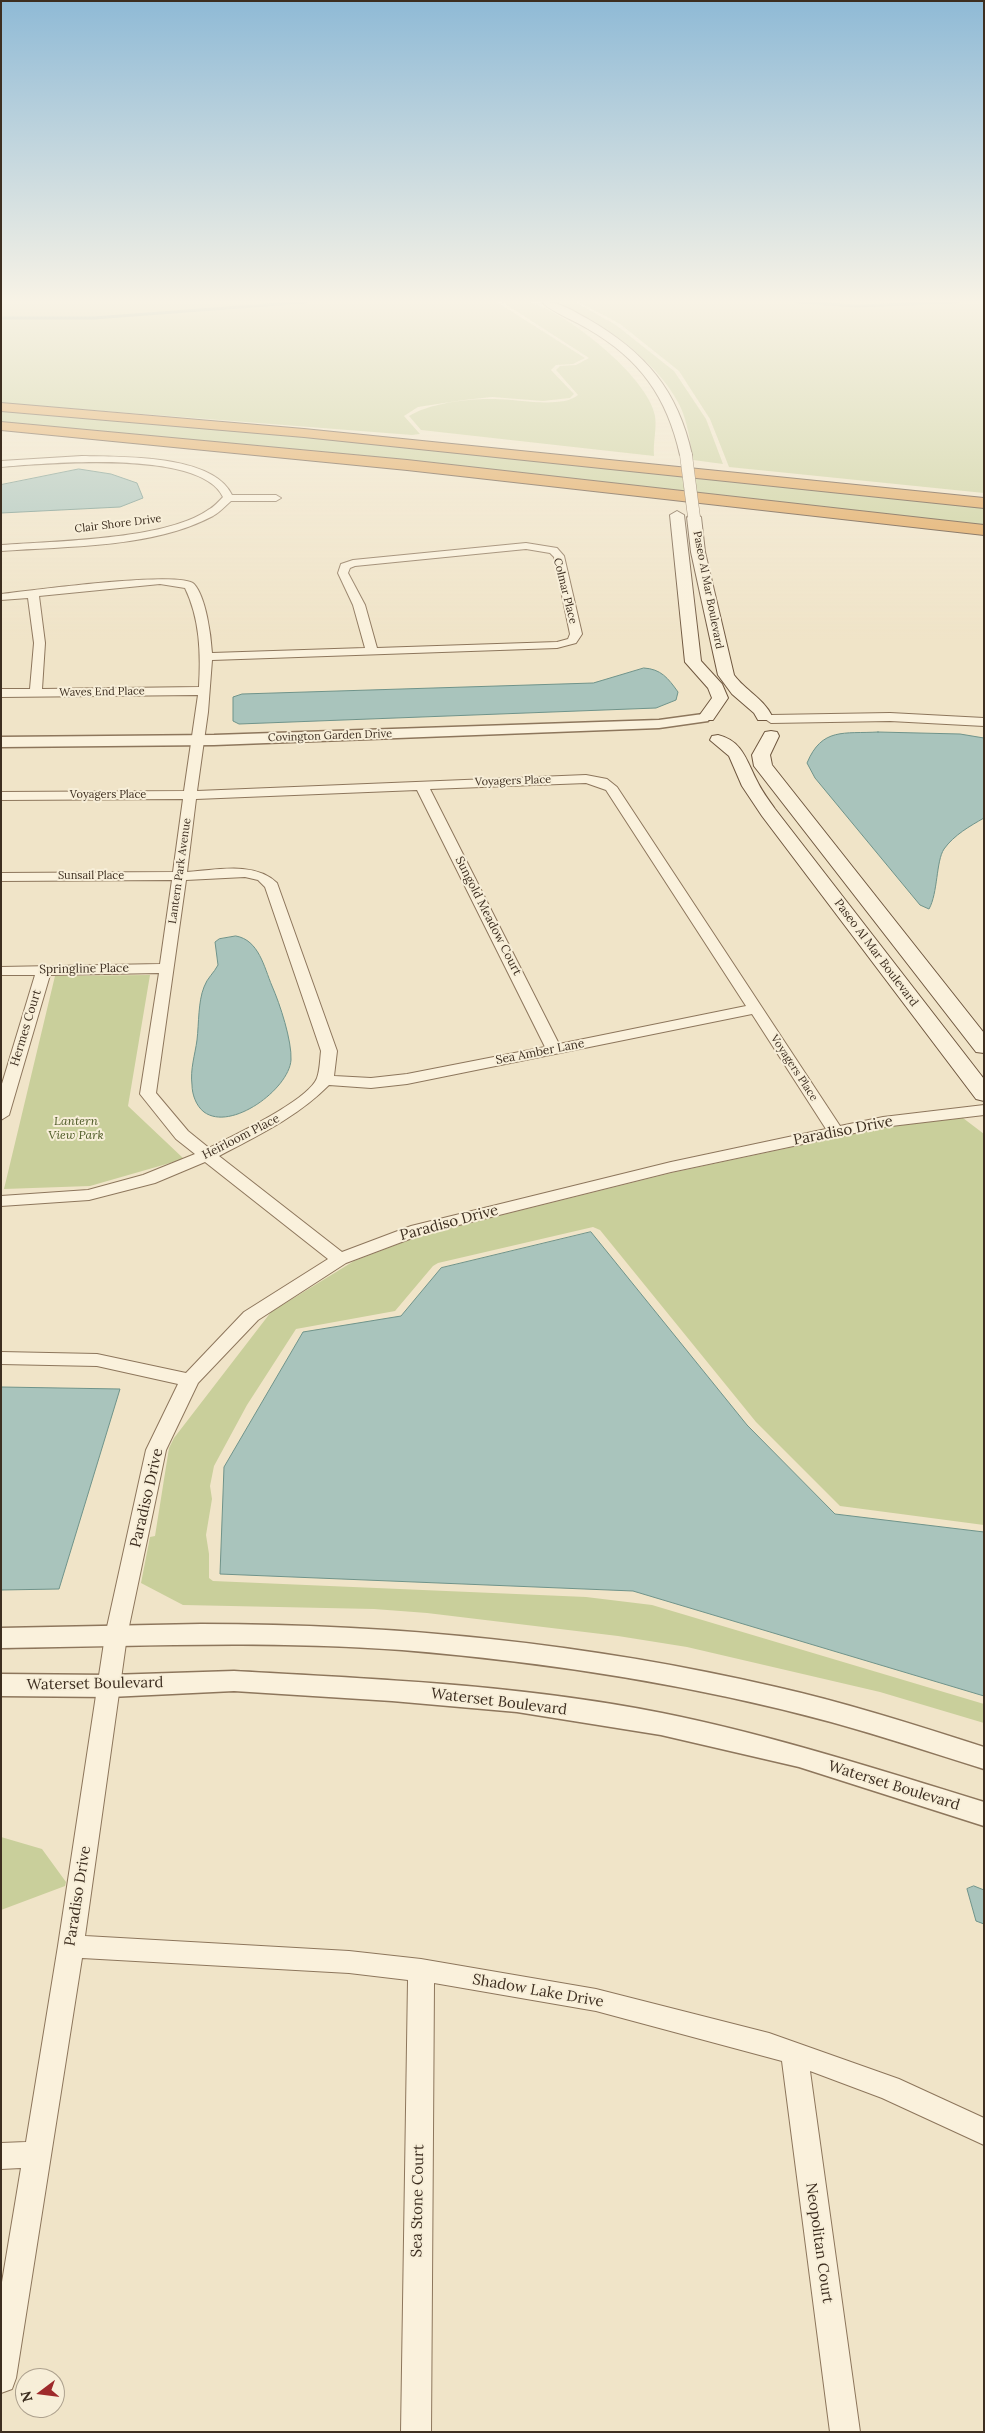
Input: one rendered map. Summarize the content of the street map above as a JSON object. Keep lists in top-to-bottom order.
{
  "streets": {
    "main road": ["Paseo Al Mar Boulevard"],
    "street": [
      "Clair Shore Drive",
      "Colmar Place",
      "Waves End Place",
      "Covington Garden Drive",
      "Voyagers Place",
      "Lantern Park Avenue",
      "Sunsail Place",
      "Sungold Meadow Court",
      "Springline Place",
      "Hermes Court",
      "Sea Amber Lane",
      "Paradiso Drive",
      "Heirloom Place",
      "Waterset Boulevard",
      "Shadow Lake Drive",
      "Sea Stone Court",
      "Neopolitan Court"
    ]
  },
  "crossings": [
    ["Paseo Al Mar Boulevard", "Covington Garden Drive"],
    ["Colmar Place", "Lantern Park Avenue"],
    ["Waves End Place", "Lantern Park Avenue"],
    ["Covington Garden Drive", "Lantern Park Avenue"],
    ["Voyagers Place", "Lantern Park Avenue"],
    ["Voyagers Place", "Sungold Meadow Court"],
    ["Voyagers Place", "Sea Amber Lane"],
    ["Voyagers Place", "Paradiso Drive"],
    ["Lantern Park Avenue", "Sunsail Place"],
    ["Lantern Park Avenue", "Springline Place"],
    ["Lantern Park Avenue", "Paradiso Drive"],
    ["Lantern Park Avenue", "Heirloom Place"],
    ["Sungold Meadow Court", "Sea Amber Lane"],
    ["Springline Place", "Hermes Court"],
    ["Sea Amber Lane", "Heirloom Place"],
    ["Paradiso Drive", "Waterset Boulevard"],
    ["Paradiso Drive", "Shadow Lake Drive"],
    ["Shadow Lake Drive", "Sea Stone Court"],
    ["Shadow Lake Drive", "Neopolitan Court"]
  ],
  "parks": ["Lantern View Park"],
  "north": "left"
}
